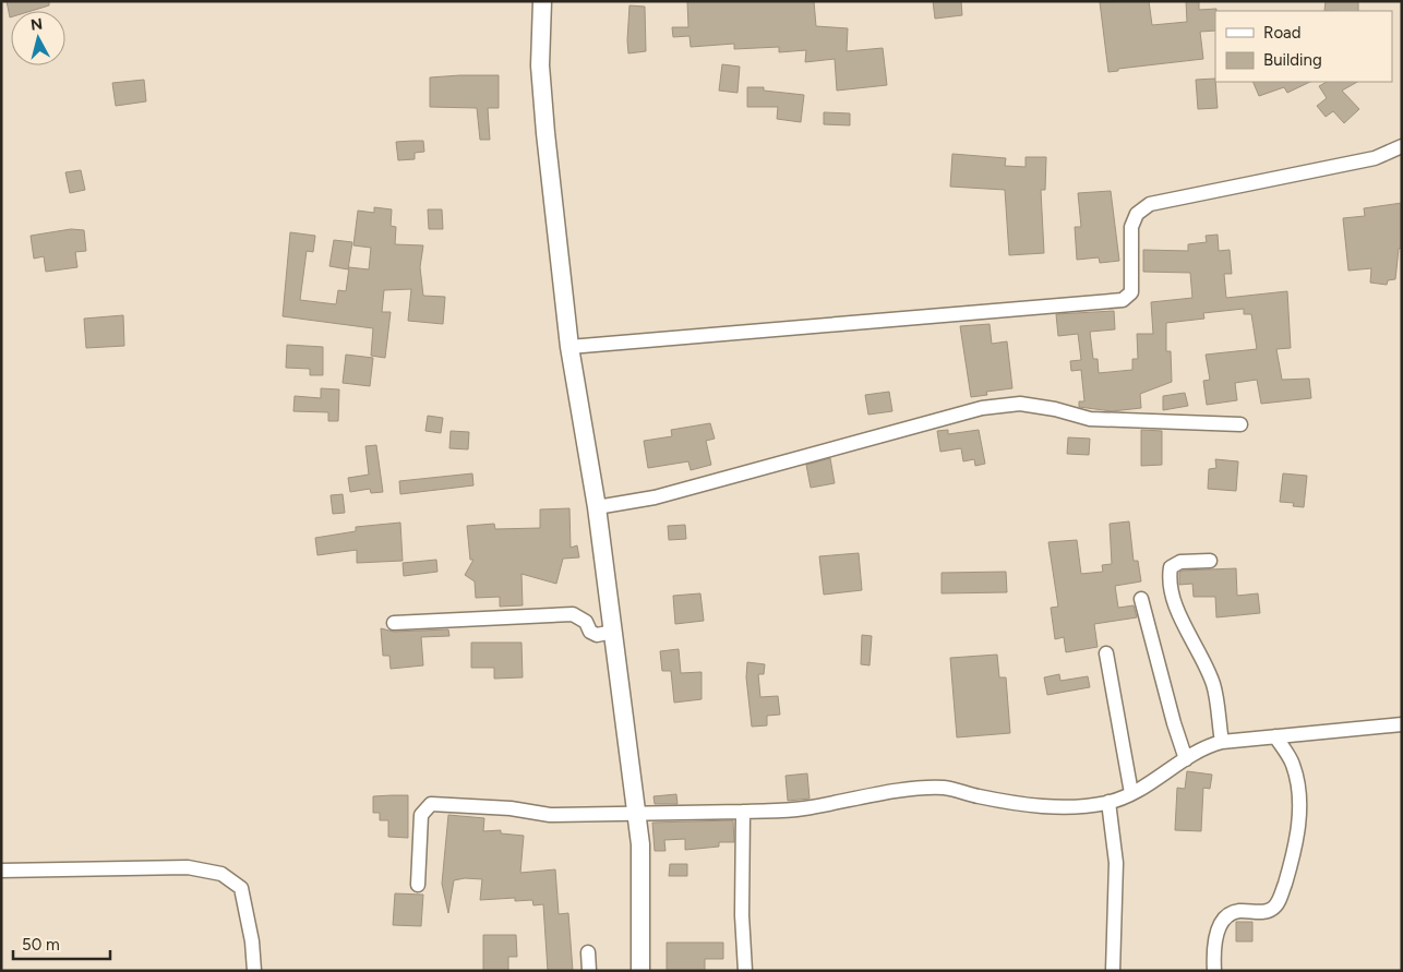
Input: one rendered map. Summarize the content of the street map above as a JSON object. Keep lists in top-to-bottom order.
{
  "legend": ["Road", "Building"],
  "scale_bar": "50 m",
  "north": "top"
}
